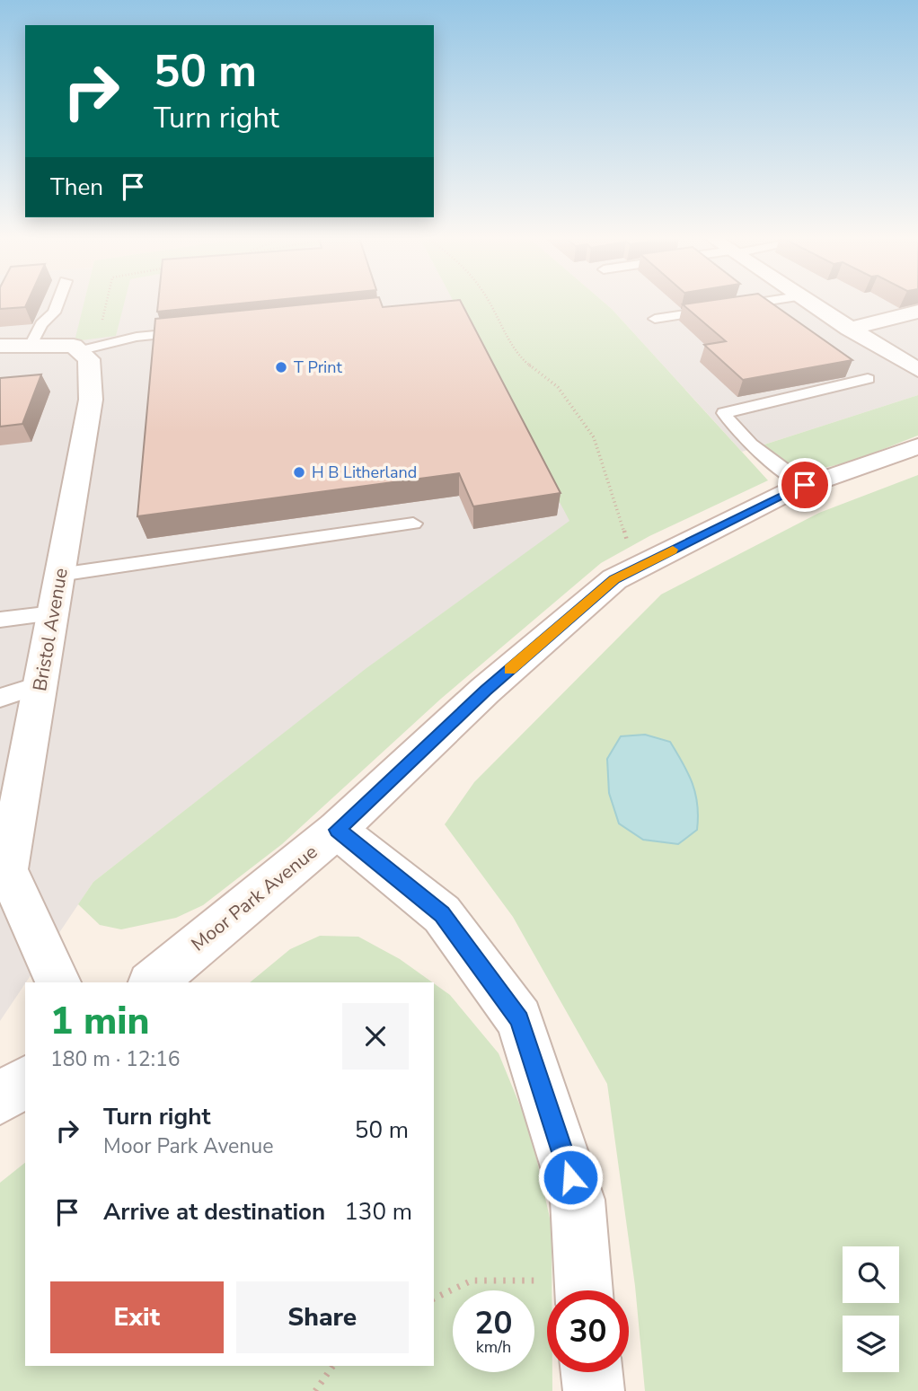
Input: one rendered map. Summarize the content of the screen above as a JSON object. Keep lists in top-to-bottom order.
{
  "streets": {
    "street": ["Bristol Avenue", "Moor Park Avenue"]
  },
  "places": ["T Print", "H B Litherland"],
  "page": {
    "turn": ["50 m", "Turn right"],
    "then": "Then",
    "heading": ["1 min", "180 m · 12:16"],
    "list": [
      {
        "name": "Turn right",
        "note": "Moor Park Avenue",
        "value": "50 m"
      },
      {
        "name": "Arrive at destination",
        "value": "130 m"
      }
    ],
    "buttons": ["Exit", "Share"],
    "speed": "20 km/h",
    "limit": "30"
  }
}
